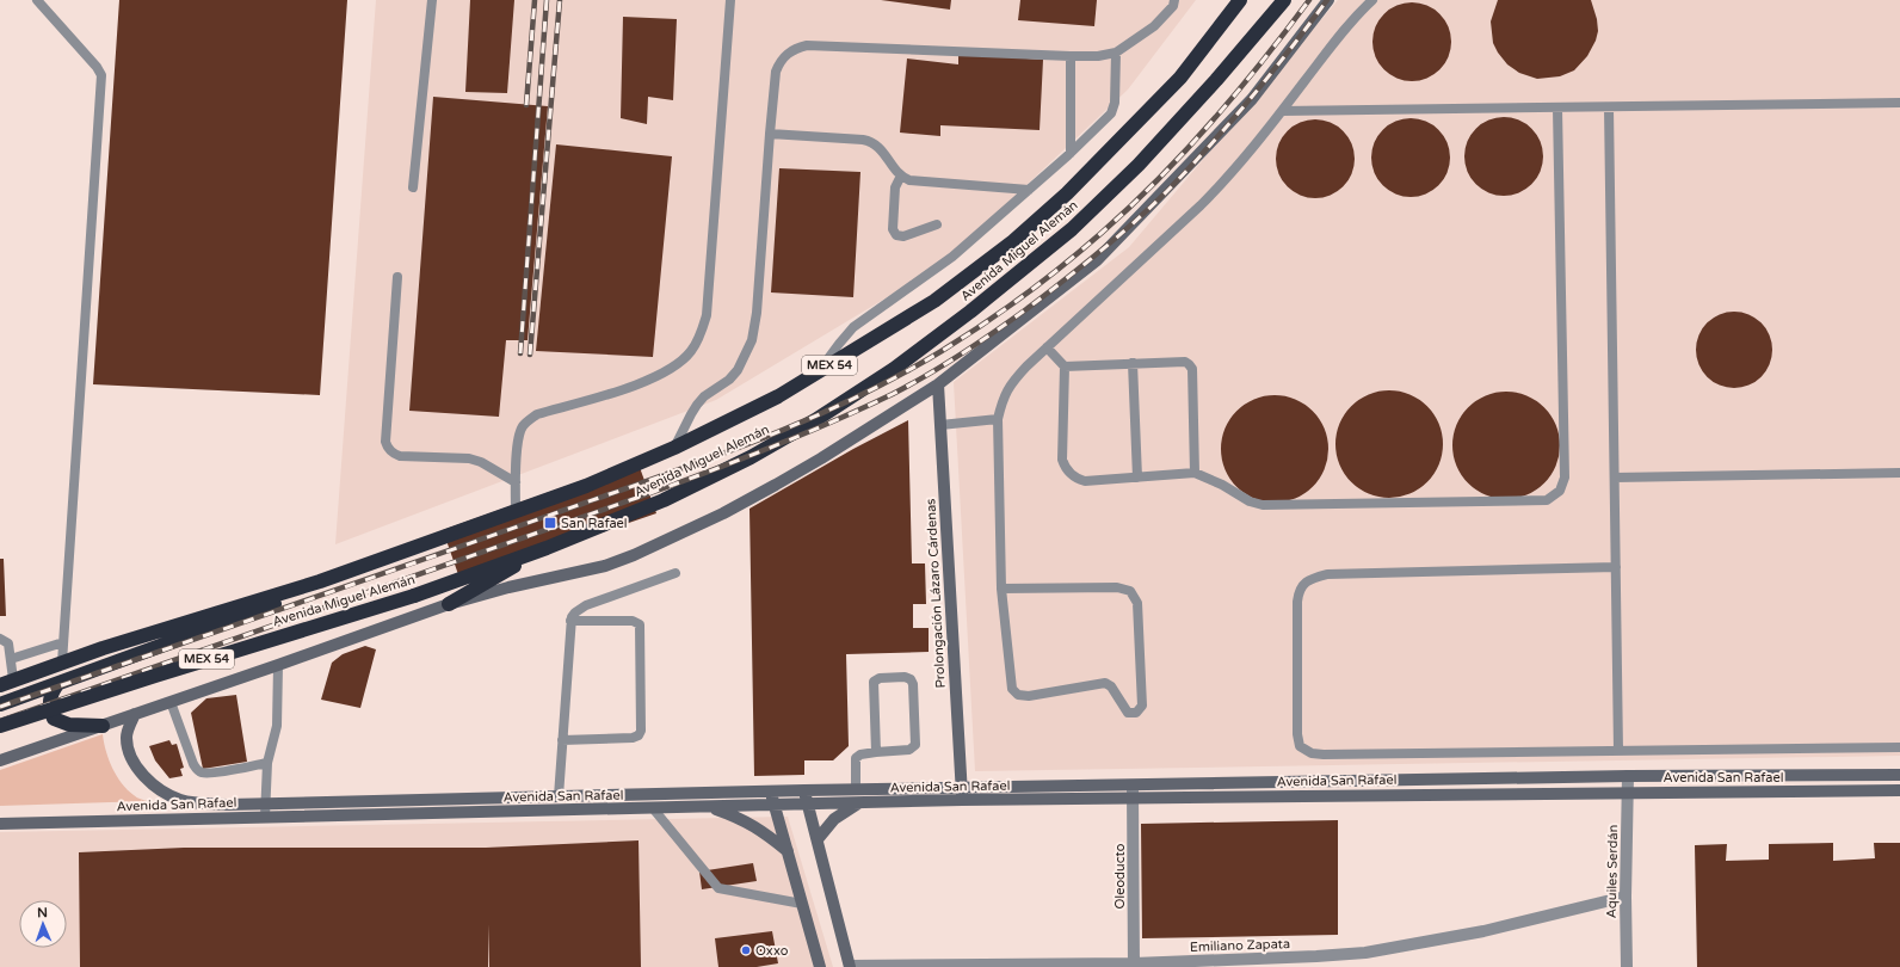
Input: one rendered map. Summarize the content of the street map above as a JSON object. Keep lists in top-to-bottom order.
{
  "streets": {
    "highway": ["Avenida Miguel Alemán", "MEX 54"],
    "street": [
      "Prolongación Lázaro Cárdenas",
      "Avenida San Rafael",
      "Aquiles Serdán",
      "Oleoducto",
      "Emiliano Zapata"
    ]
  },
  "crossings": [
    ["Prolongación Lázaro Cárdenas", "Avenida San Rafael"],
    ["Avenida San Rafael", "Aquiles Serdán"],
    ["Avenida San Rafael", "Oleoducto"],
    ["Aquiles Serdán", "Emiliano Zapata"],
    ["Oleoducto", "Emiliano Zapata"]
  ],
  "places": {
    "transit": ["San Rafael"],
    "other": ["Oxxo"]
  },
  "north": "top"
}
